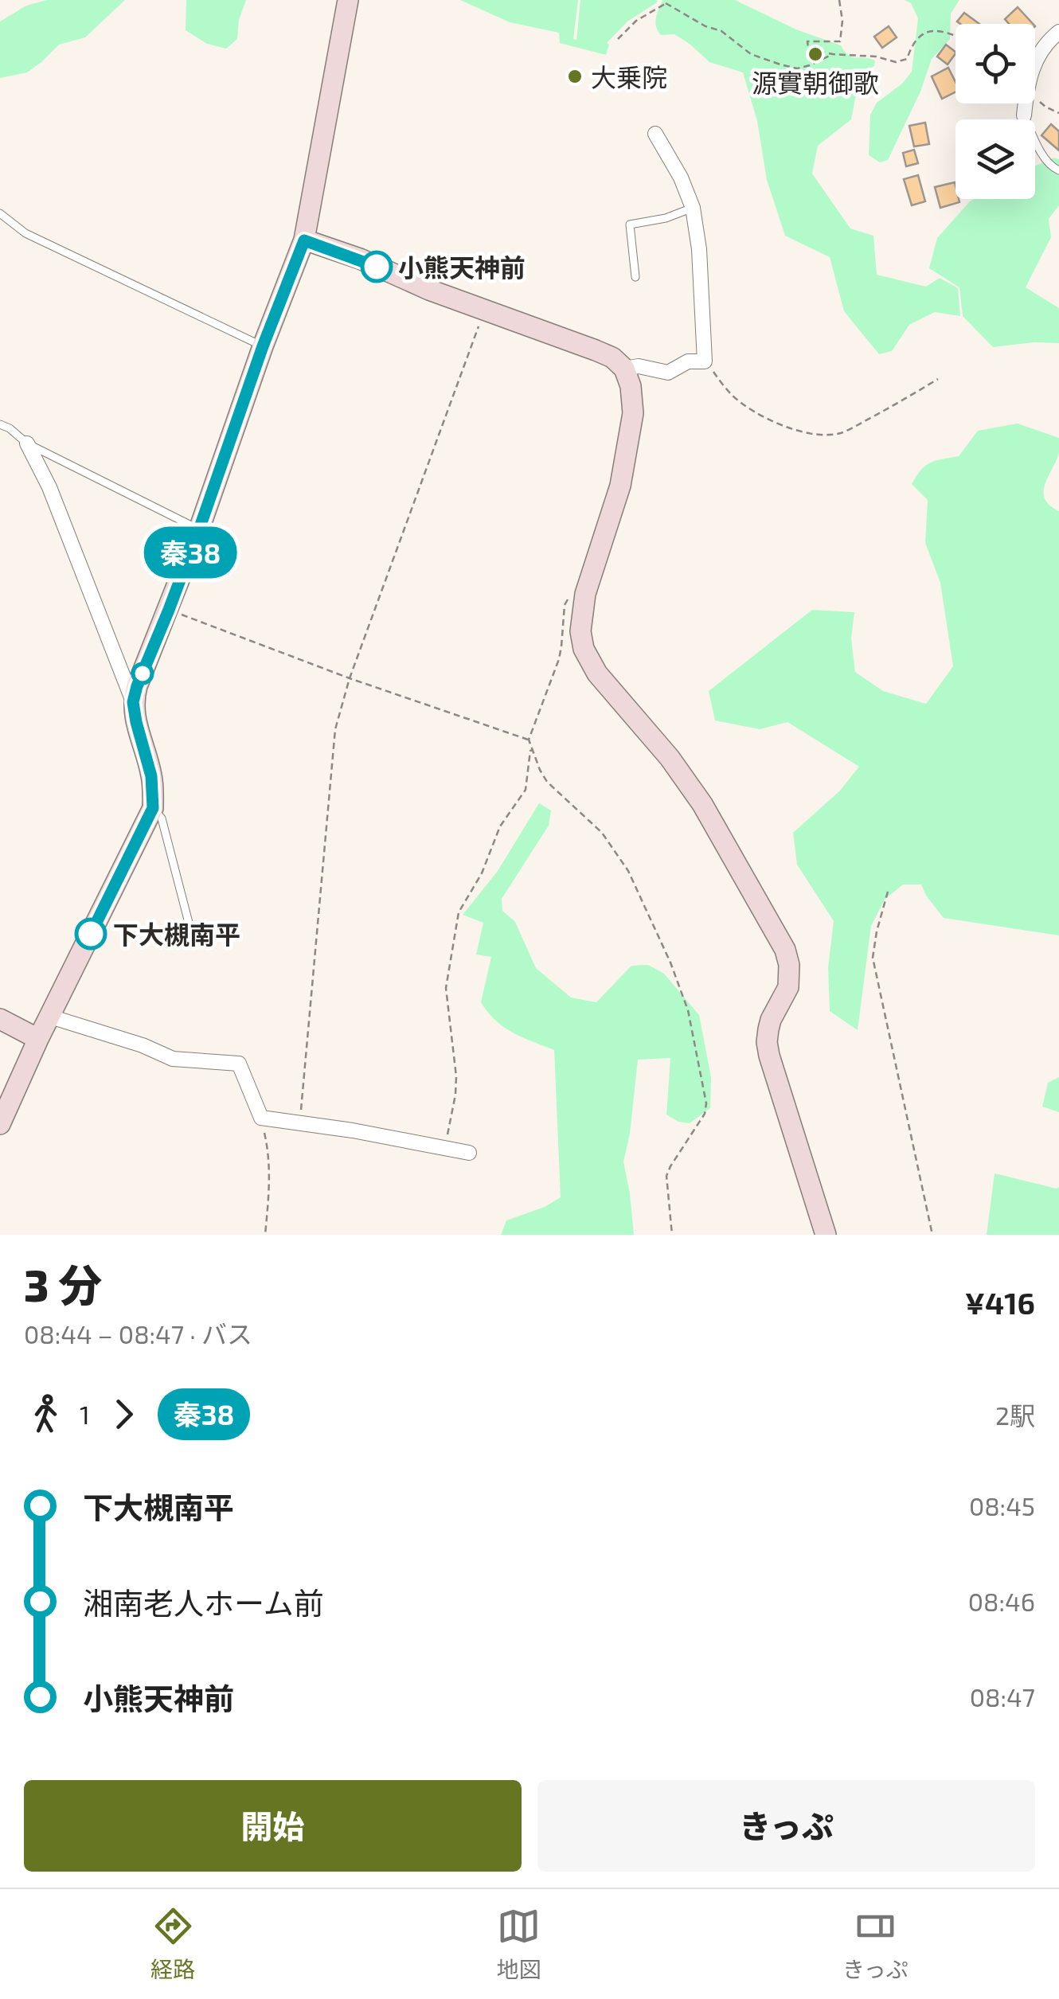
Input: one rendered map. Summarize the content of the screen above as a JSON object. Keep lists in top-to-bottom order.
{
  "places": [
    "源實朝御歌",
    "大乗院",
    "小熊天神前",
    "下大槻南平"
  ],
  "lines": ["bus line 秦38"],
  "page": {
    "on_map": "秦38",
    "heading": ["3 分", "08:44 – 08:47 · バス", "¥416"],
    "legs": ["1", "秦38", "2駅"],
    "list": [
      {
        "name": "下大槻南平",
        "value": "08:45"
      },
      {
        "name": "湘南老人ホーム前",
        "value": "08:46"
      },
      {
        "name": "小熊天神前",
        "value": "08:47"
      }
    ],
    "buttons": ["開始", "きっぷ"],
    "tabs": ["経路", "地図", "きっぷ"]
  }
}
